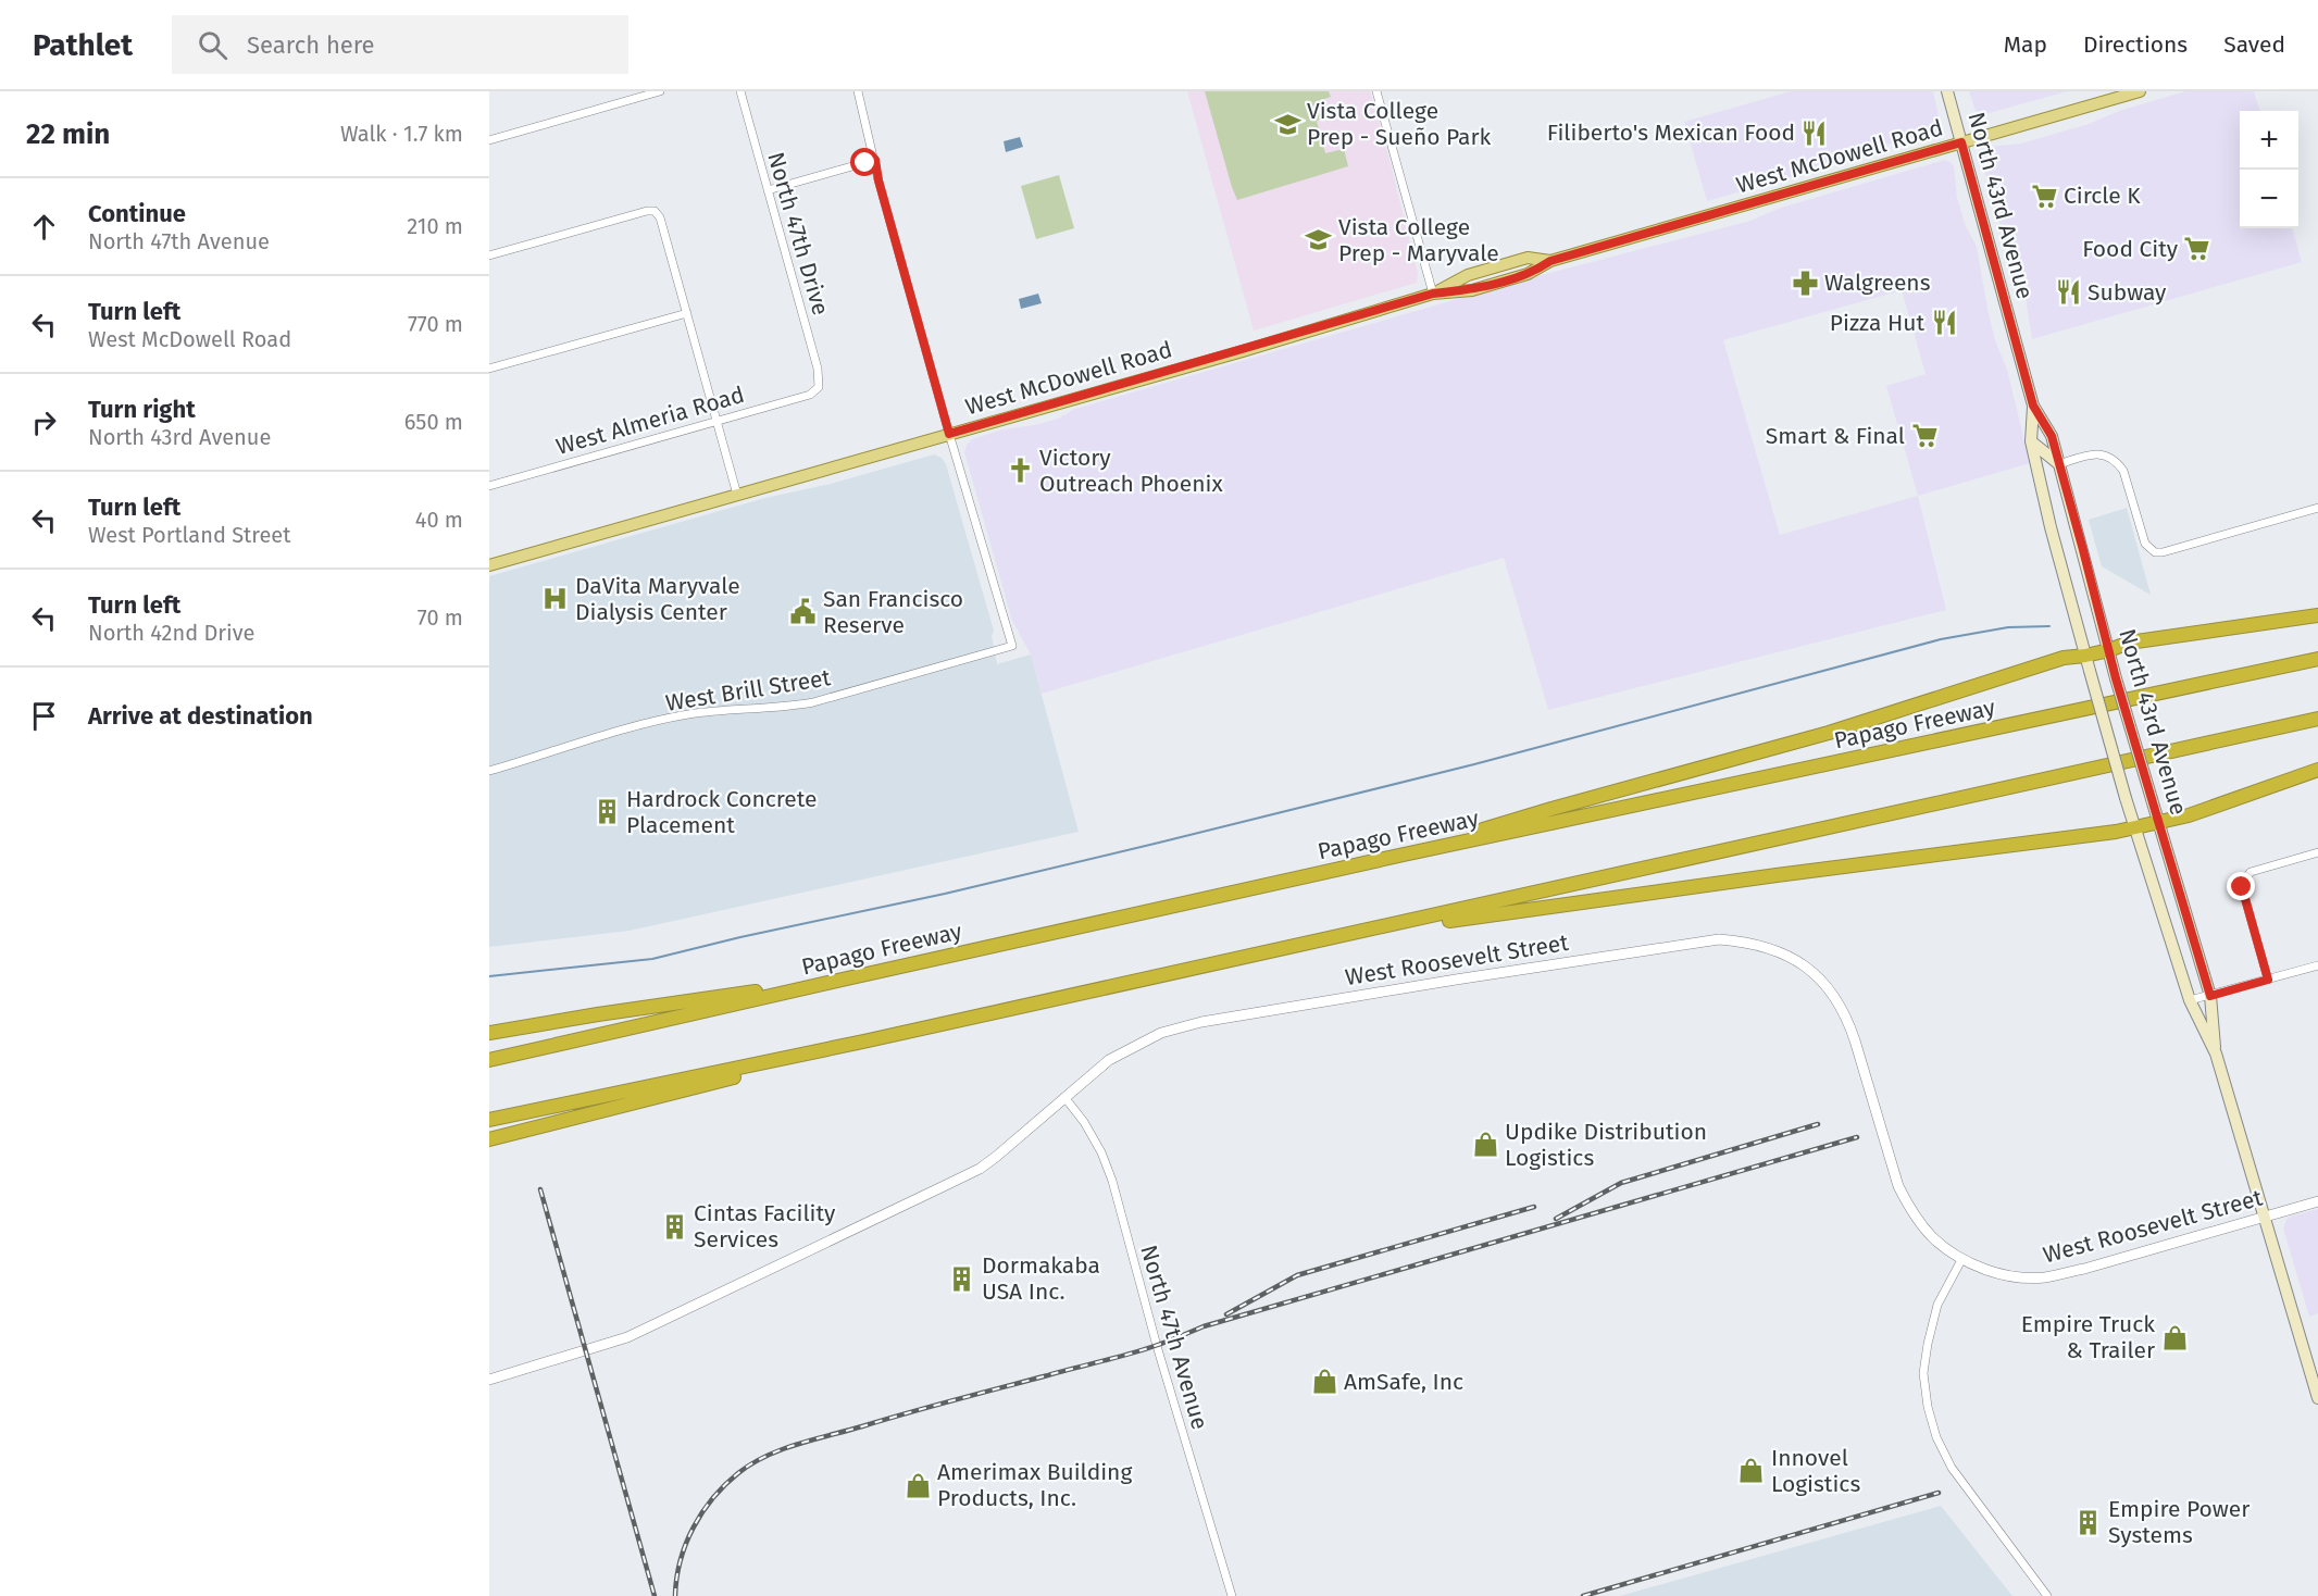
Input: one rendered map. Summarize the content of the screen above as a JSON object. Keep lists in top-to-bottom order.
{
  "streets": {
    "highway": ["Papago Freeway"],
    "main road": ["West McDowell Road", "North 43rd Avenue"],
    "street": [
      "North 47th Drive",
      "West Almeria Road",
      "West Brill Street",
      "West Roosevelt Street",
      "North 47th Avenue"
    ]
  },
  "crossings": [
    ["West McDowell Road", "North 43rd Avenue"],
    ["West McDowell Road", "West Brill Street"],
    ["North 43rd Avenue", "West Roosevelt Street"],
    ["North 47th Drive", "West Almeria Road"],
    ["West Roosevelt Street", "North 47th Avenue"]
  ],
  "places": {
    "school or university": ["Vista College Prep - Sueño Park", "Vista College Prep - Maryvale"],
    "restaurant": ["Filiberto's Mexican Food", "Subway", "Pizza Hut"],
    "supermarket": ["Circle K", "Food City", "Smart & Final"],
    "pharmacy": ["Walgreens"],
    "church": ["Victory Outreach Phoenix"],
    "hospital": ["DaVita Maryvale Dialysis Center"],
    "public building": ["San Francisco Reserve"],
    "building": [
      "Hardrock Concrete Placement",
      "Cintas Facility Services",
      "Dormakaba USA Inc.",
      "Empire Power Systems"
    ],
    "shop": [
      "Updike Distribution Logistics",
      "Empire Truck & Trailer",
      "AmSafe, Inc",
      "Innovel Logistics",
      "Amerimax Building Products, Inc."
    ]
  },
  "page": {
    "header": "Pathlet",
    "search": "Search here",
    "nav": ["Map", "Directions", "Saved"],
    "heading": ["22 min", "Walk · 1.7 km"],
    "map_buttons": ["+", "−"],
    "list": [
      ["Continue", "North 47th Avenue", "210 m"],
      ["Turn left", "West McDowell Road", "770 m"],
      ["Turn right", "North 43rd Avenue", "650 m"],
      ["Turn left", "West Portland Street", "40 m"],
      ["Turn left", "North 42nd Drive", "70 m"],
      "Arrive at destination"
    ]
  }
}
